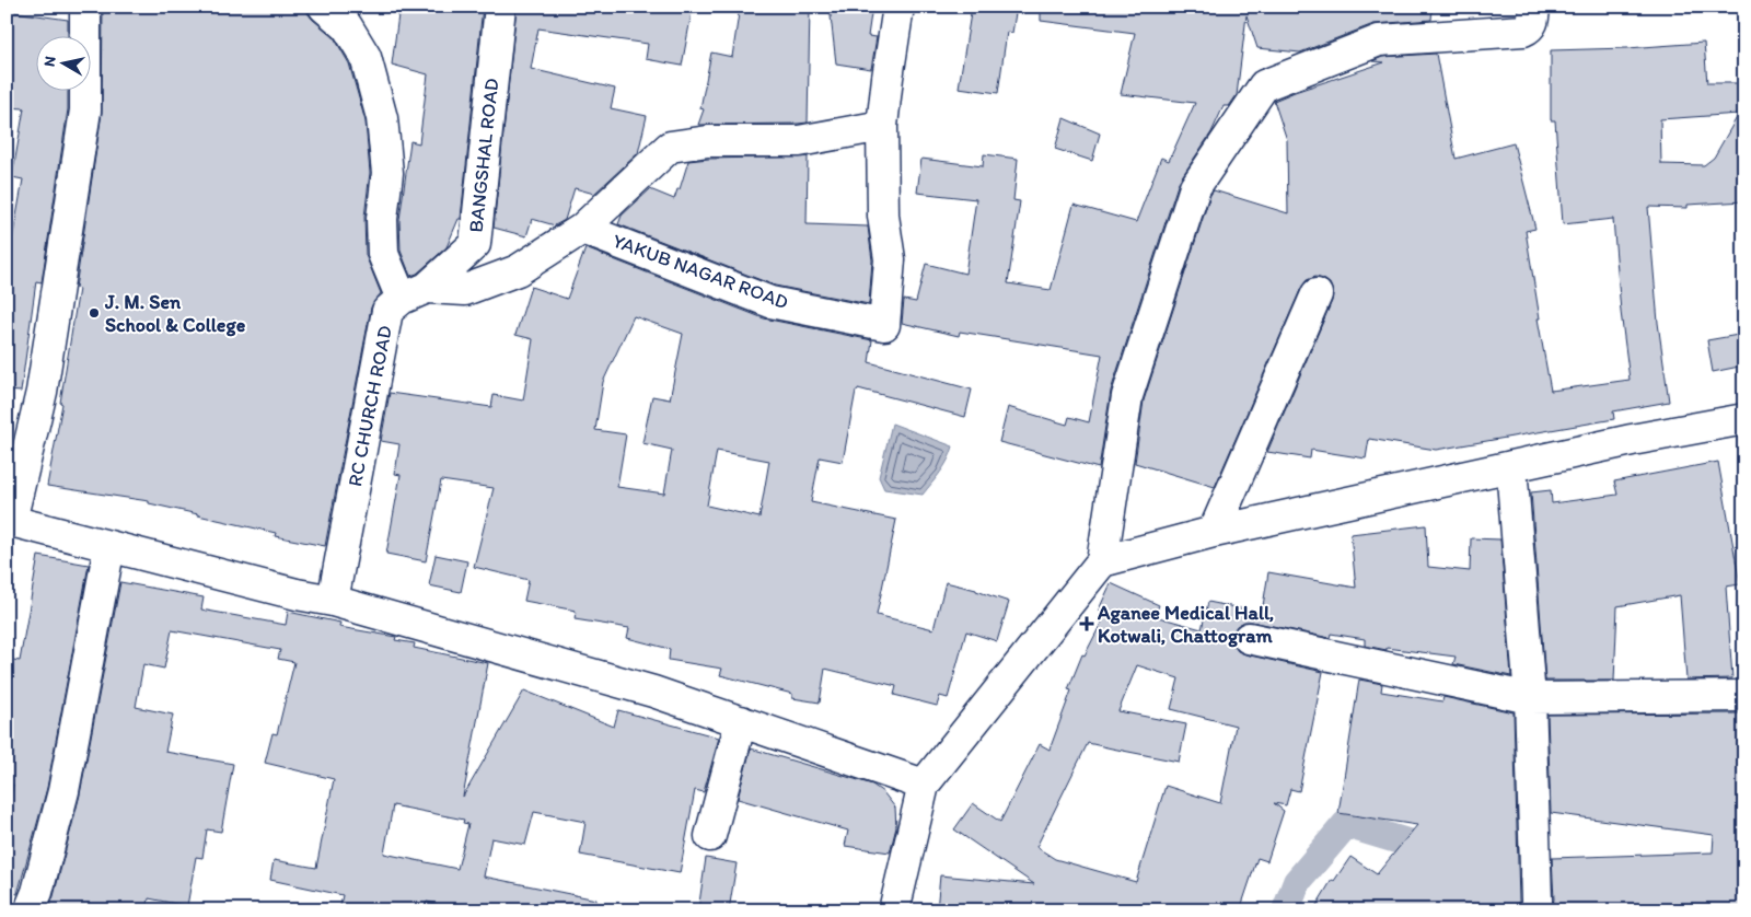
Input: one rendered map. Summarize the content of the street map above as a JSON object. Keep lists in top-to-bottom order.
{
  "streets": {
    "street": ["BANGSHAL ROAD", "YAKUB NAGAR ROAD", "RC CHURCH ROAD"]
  },
  "crossings": [
    ["BANGSHAL ROAD", "YAKUB NAGAR ROAD"],
    ["BANGSHAL ROAD", "RC CHURCH ROAD"],
    ["YAKUB NAGAR ROAD", "RC CHURCH ROAD"]
  ],
  "places": {
    "other": ["J. M. Sen School & College"],
    "health": ["Aganee Medical Hall, Kotwali, Chattogram"]
  },
  "north": "left"
}
